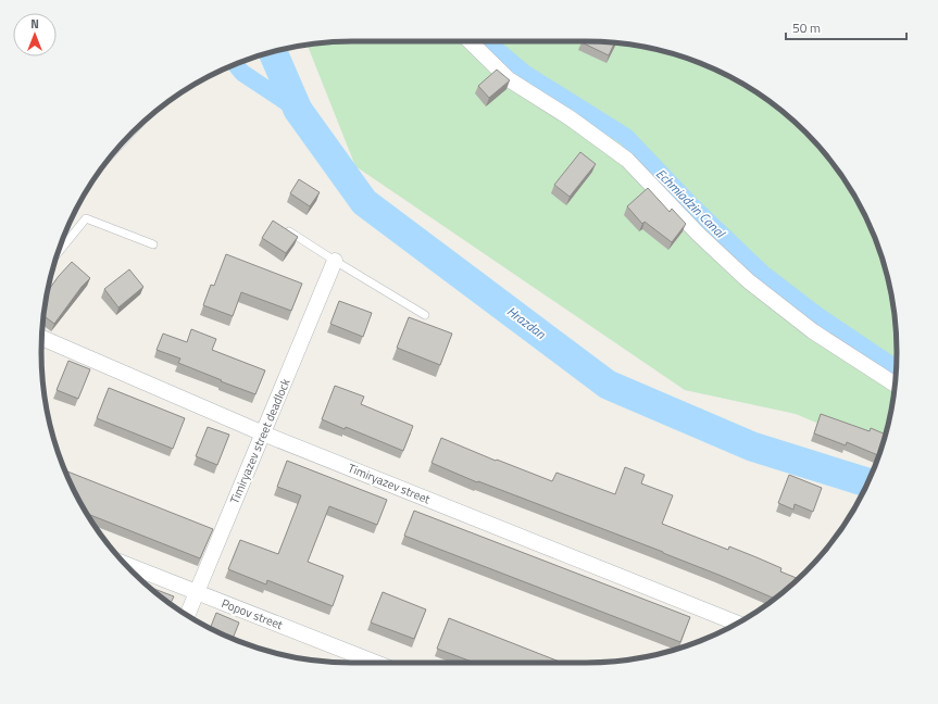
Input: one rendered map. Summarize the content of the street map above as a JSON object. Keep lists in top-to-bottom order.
{
  "streets": {
    "street": ["Timiryazev street deadlock", "Timiryazev street", "Popov street"]
  },
  "crossings": [
    ["Timiryazev street deadlock", "Timiryazev street"],
    ["Timiryazev street deadlock", "Popov street"]
  ],
  "water": ["Echmiadzin Canal", "Hrazdan"],
  "scale_bar": "50 m",
  "north": "top"
}
